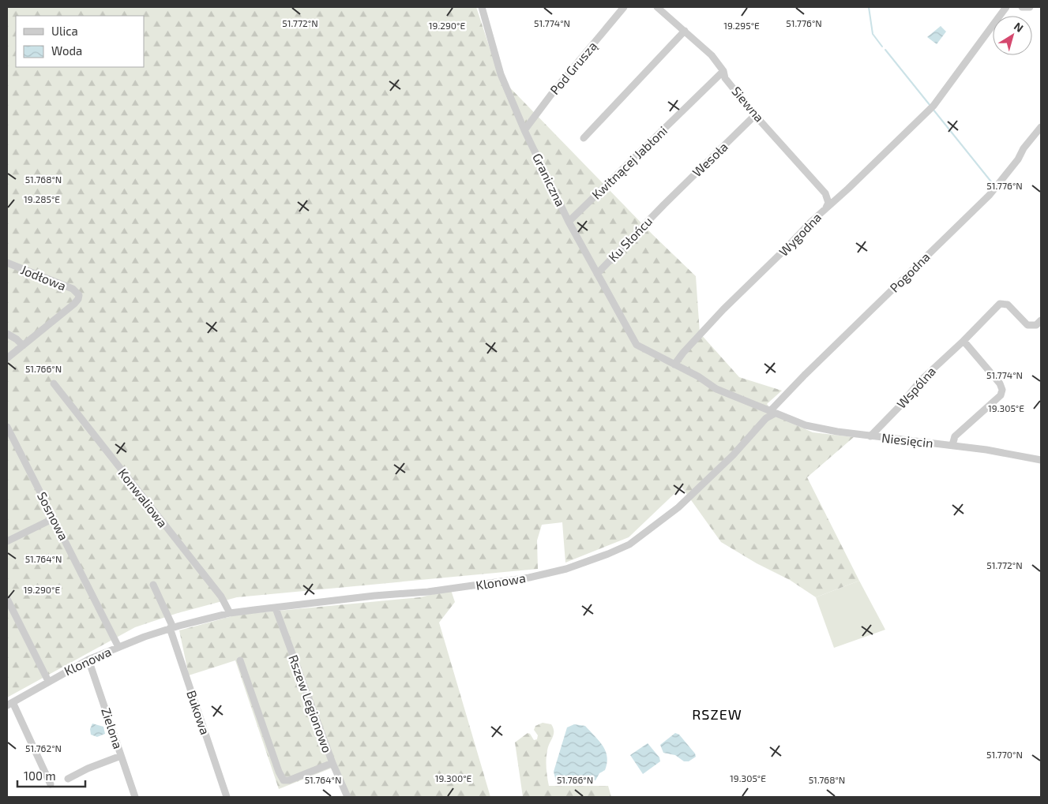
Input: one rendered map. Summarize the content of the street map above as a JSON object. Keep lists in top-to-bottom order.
{
  "streets": {
    "street": [
      "Pod Gruszą",
      "Siewna",
      "Wesoła",
      "Kwitnącej Jabłoni",
      "Graniczna",
      "Wygodna",
      "Ku Słońcu",
      "Pogodna",
      "Jodłowa",
      "Wspólna",
      "Niesięcin",
      "Konwaliowa",
      "Sosnowa",
      "Klonowa",
      "Rszew Legionowo",
      "Bukowa",
      "Zielona"
    ]
  },
  "crossings": [
    ["Pod Gruszą", "Graniczna"],
    ["Siewna", "Wesoła"],
    ["Siewna", "Kwitnącej Jabłoni"],
    ["Siewna", "Wygodna"],
    ["Wesoła", "Ku Słońcu"],
    ["Kwitnącej Jabłoni", "Graniczna"],
    ["Graniczna", "Ku Słońcu"],
    ["Graniczna", "Niesięcin"],
    ["Wygodna", "Niesięcin"],
    ["Pogodna", "Niesięcin"],
    ["Pogodna", "Klonowa"],
    ["Wspólna", "Niesięcin"],
    ["Niesięcin", "Klonowa"],
    ["Konwaliowa", "Klonowa"],
    ["Sosnowa", "Klonowa"],
    ["Klonowa", "Rszew Legionowo"],
    ["Klonowa", "Bukowa"],
    ["Klonowa", "Zielona"]
  ],
  "districts": ["RSZEW"],
  "legend": ["Ulica", "Woda"],
  "scale_bar": "100 m",
  "north": "top right",
  "coordinates": [
    "51.772°N",
    "51.774°N",
    "51.776°N",
    "19.290°E",
    "19.295°E",
    "51.768°N",
    "19.285°E",
    "51.766°N",
    "19.305°E",
    "51.764°N",
    "51.762°N",
    "51.770°N",
    "19.300°E"
  ]
}
